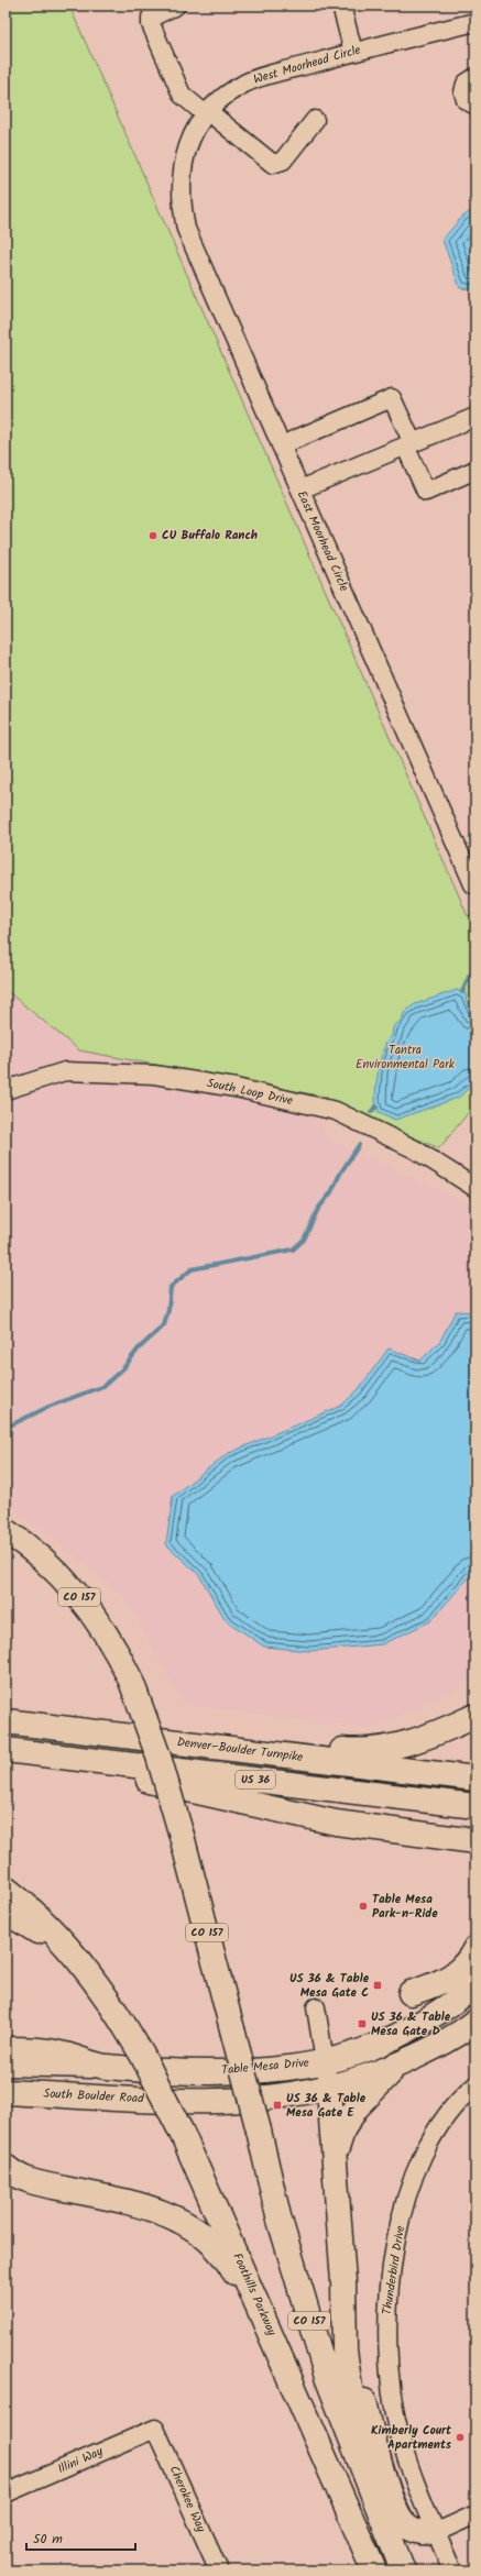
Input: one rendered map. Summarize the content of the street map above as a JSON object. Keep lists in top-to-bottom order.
{
  "streets": {
    "highway": [
      "CO 157",
      "Denver–Boulder Turnpike",
      "US 36",
      "Table Mesa Drive",
      "South Boulder Road",
      "Foothills Parkway"
    ],
    "street": [
      "West Moorhead Circle",
      "East Moorhead Circle",
      "South Loop Drive",
      "Thunderbird Drive",
      "Illini Way",
      "Cherokee Way"
    ]
  },
  "crossings": [
    ["West Moorhead Circle", "East Moorhead Circle"],
    ["CO 157", "Foothills Parkway"],
    ["Illini Way", "Cherokee Way"]
  ],
  "parks": ["Tantra Environmental Park"],
  "places": {
    "other": ["CU Buffalo Ranch", "Table Mesa Park-n-Ride", "Kimberly Court Apartments"],
    "transit": ["US 36 & Table Mesa Gate C", "US 36 & Table Mesa Gate D", "US 36 & Table Mesa Gate E"]
  },
  "scale_bar": "50 m"
}
